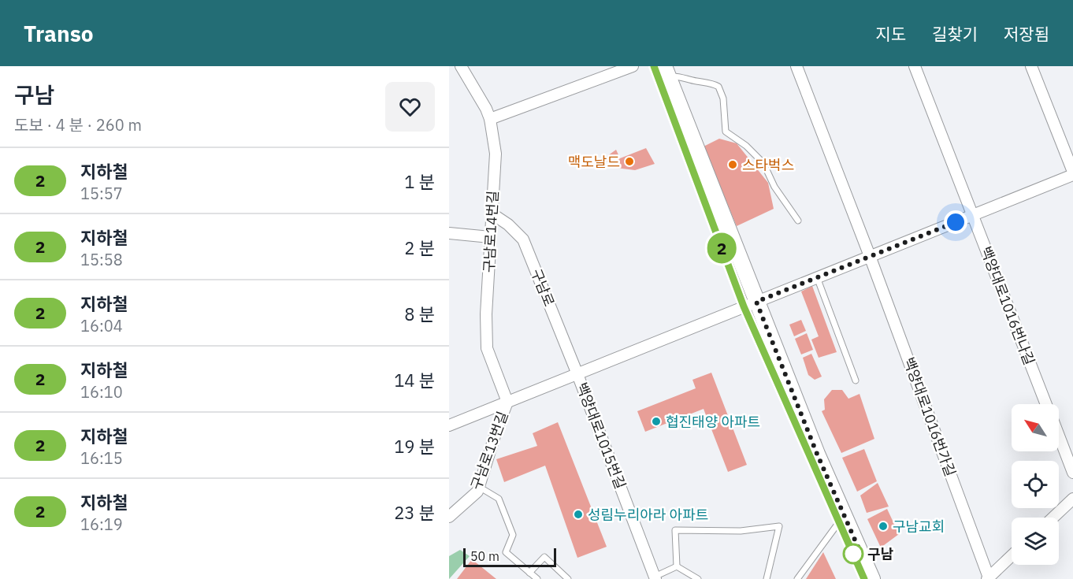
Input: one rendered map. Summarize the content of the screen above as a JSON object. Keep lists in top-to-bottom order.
{
  "streets": {
    "street": [
      "구남로14번길",
      "구남로",
      "백양대로1016번나길",
      "백양대로1016번가길",
      "백양대로1015번길",
      "구남로13번길"
    ]
  },
  "crossings": [
    ["구남로14번길", "구남로"],
    ["구남로14번길", "구남로13번길"],
    ["구남로", "백양대로1015번길"]
  ],
  "places": [
    "맥도날드",
    "스타벅스",
    "협진태양 아파트",
    "성림누리아라 아파트",
    "구남교회",
    "구남"
  ],
  "lines": ["metro line 2"],
  "scale_bar": "50 m",
  "north": "top left",
  "page": {
    "header": "Transo",
    "nav": ["지도", "길찾기", "저장됨"],
    "heading": ["구남", "도보 · 4 분 · 260 m"],
    "on_map": "2",
    "list": [
      {
        "mark": "2",
        "name": "지하철",
        "note": "15:57",
        "value": "1 분"
      },
      {
        "mark": "2",
        "name": "지하철",
        "note": "15:58",
        "value": "2 분"
      },
      {
        "mark": "2",
        "name": "지하철",
        "note": "16:04",
        "value": "8 분"
      },
      {
        "mark": "2",
        "name": "지하철",
        "note": "16:10",
        "value": "14 분"
      },
      {
        "mark": "2",
        "name": "지하철",
        "note": "16:15",
        "value": "19 분"
      },
      {
        "mark": "2",
        "name": "지하철",
        "note": "16:19",
        "value": "23 분"
      }
    ],
    "scale": "50 m"
  }
}
